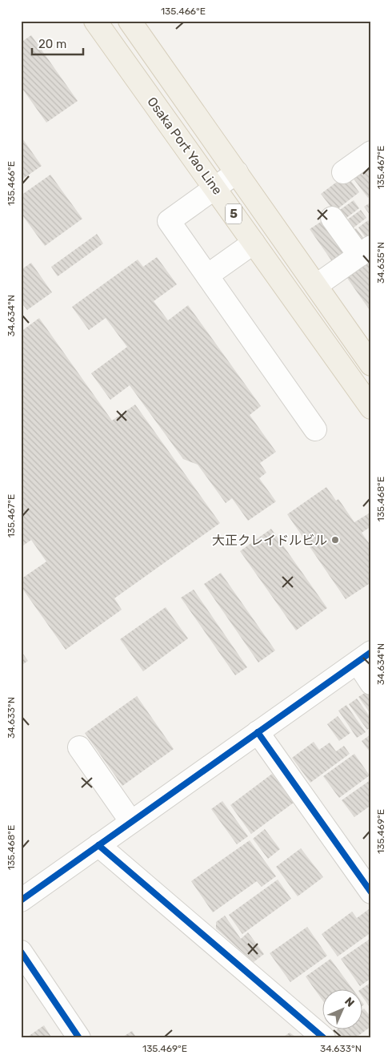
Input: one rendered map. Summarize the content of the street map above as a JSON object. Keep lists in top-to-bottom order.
{
  "streets": {
    "main road": ["Osaka Port Yao Line", "5"]
  },
  "places": ["大正クレイドルビル"],
  "scale_bar": "20 m",
  "north": "top right",
  "coordinates": [
    "135.466°E",
    "135.467°E",
    "34.635°N",
    "34.634°N",
    "135.468°E",
    "34.633°N",
    "135.469°E"
  ]
}
